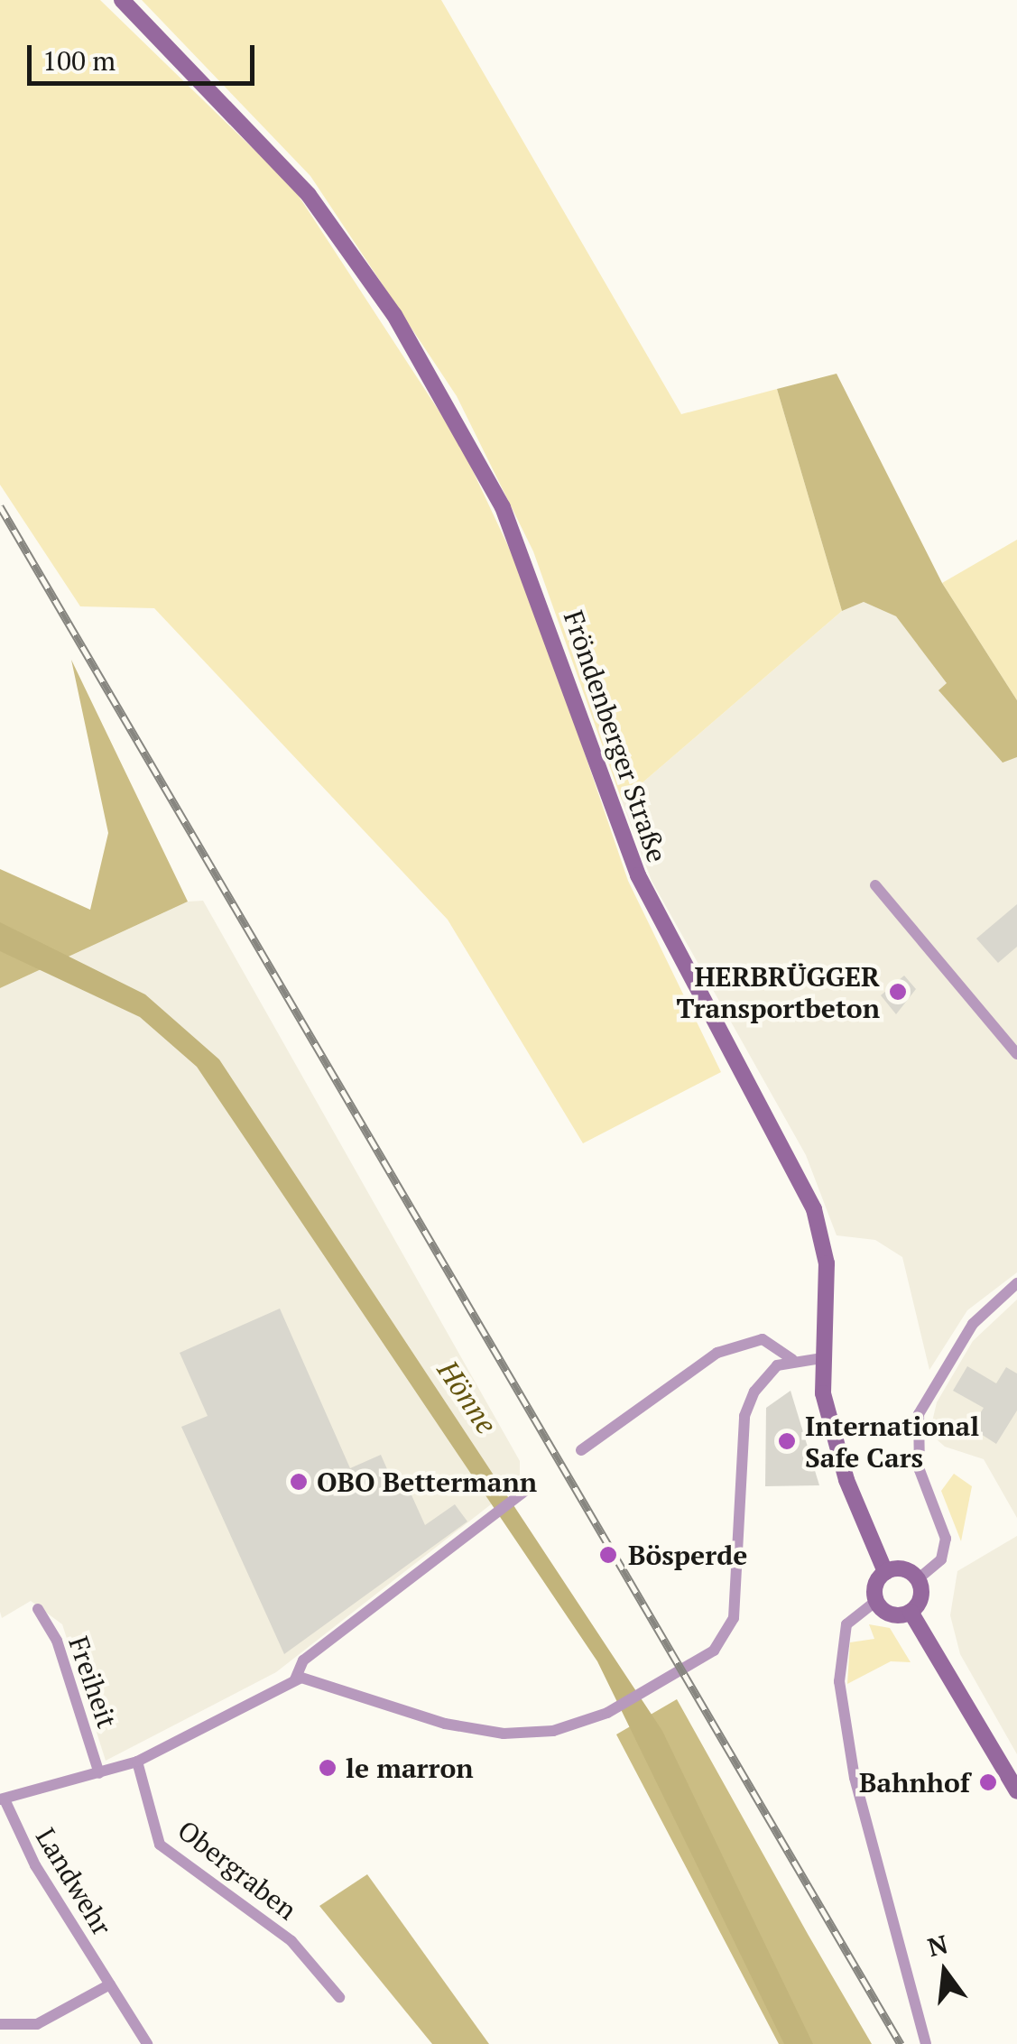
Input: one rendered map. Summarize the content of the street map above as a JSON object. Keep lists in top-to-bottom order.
{
  "streets": {
    "main road": ["Fröndenberger Straße"],
    "street": ["Freiheit", "Obergraben", "Landwehr"]
  },
  "water": ["Hönne"],
  "places": [
    "HERBRÜGGER Transportbeton",
    "International Safe Cars",
    "OBO Bettermann",
    "Bösperde",
    "le marron",
    "Bahnhof"
  ],
  "scale_bar": "100 m",
  "north": "top"
}
